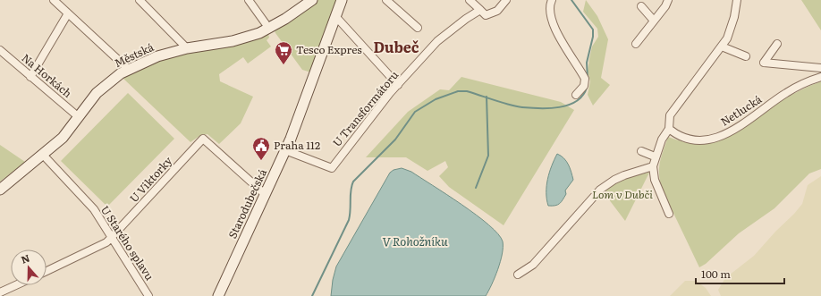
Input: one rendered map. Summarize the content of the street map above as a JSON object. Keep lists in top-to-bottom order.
{
  "streets": {
    "street": [
      "Městská",
      "Na Horkách",
      "U Transformátoru",
      "Netlucká",
      "U Viktorky",
      "Starodubečská",
      "U Starého splavu"
    ]
  },
  "crossings": [
    ["Městská", "Na Horkách"],
    ["Městská", "U Starého splavu"],
    ["U Transformátoru", "Starodubečská"],
    ["U Viktorky", "Starodubečská"],
    ["U Viktorky", "U Starého splavu"]
  ],
  "districts": ["Dubeč"],
  "water": ["V Rohožníku"],
  "parks": ["Lom v Dubči"],
  "places": {
    "supermarket": ["Tesco Expres"],
    "public building": ["Praha 112"]
  },
  "scale_bar": "100 m",
  "north": "top"
}
